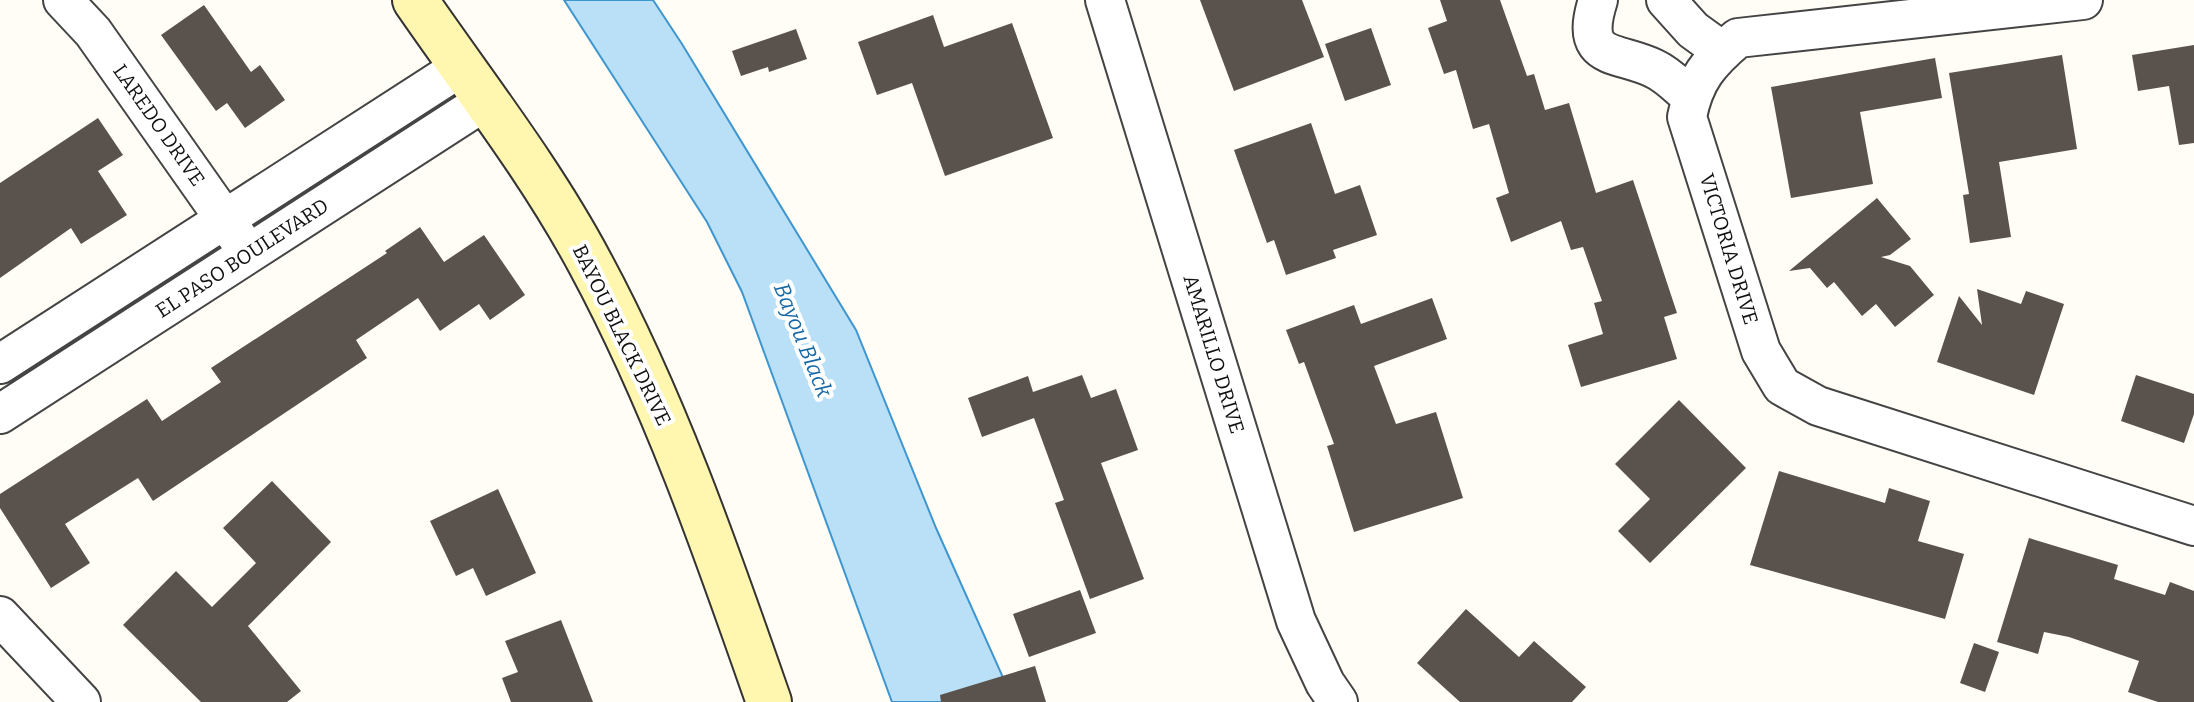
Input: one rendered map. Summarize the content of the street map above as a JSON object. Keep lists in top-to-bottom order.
{
  "streets": {
    "main road": ["BAYOU BLACK DRIVE"],
    "street": [
      "LAREDO DRIVE",
      "VICTORIA DRIVE",
      "EL PASO BOULEVARD",
      "AMARILLO DRIVE"
    ]
  },
  "crossings": [
    ["LAREDO DRIVE", "EL PASO BOULEVARD"],
    ["EL PASO BOULEVARD", "BAYOU BLACK DRIVE"]
  ],
  "water": ["Bayou Black"]
}
